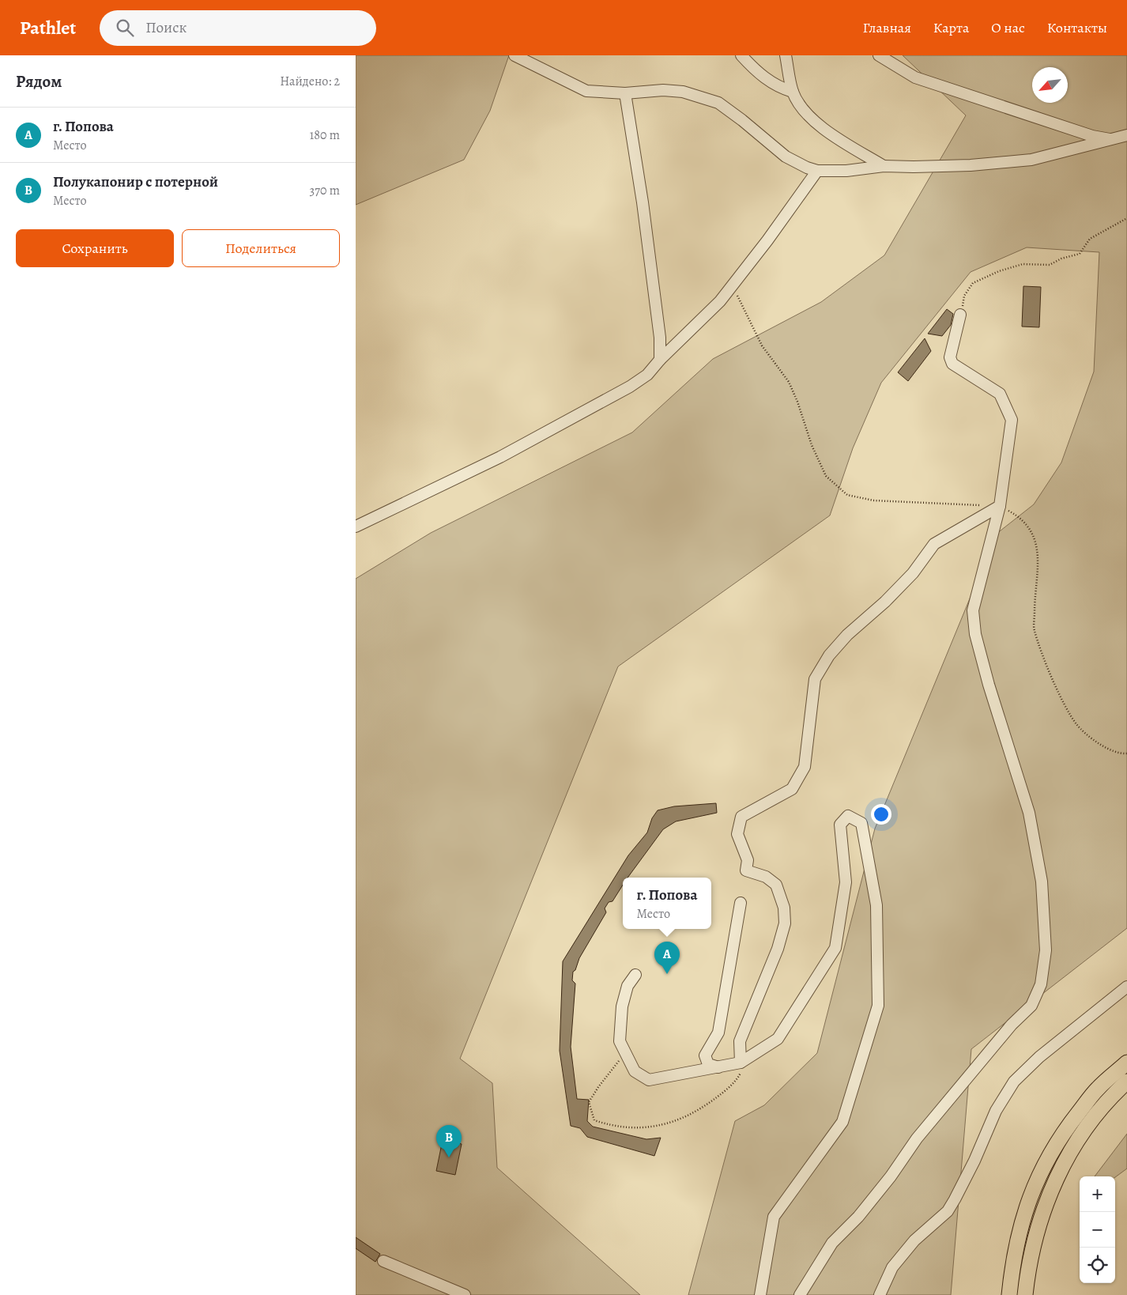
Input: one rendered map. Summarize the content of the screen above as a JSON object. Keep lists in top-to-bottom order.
{
  "north": "bottom left",
  "page": {
    "header": "Pathlet",
    "search": "Поиск",
    "nav": [
      "Главная",
      "Карта",
      "О нас",
      "Контакты"
    ],
    "heading": ["Рядом", "Найдено: 2"],
    "list": [
      {
        "mark": "A",
        "name": "г. Попова",
        "note": "Место",
        "value": "180 m"
      },
      {
        "mark": "B",
        "name": "Полукапонир с потерной",
        "note": "Место",
        "value": "370 m"
      }
    ],
    "buttons": ["Сохранить", "Поделиться"],
    "popup": ["г. Попова", "Место"],
    "pins": ["A", "B"],
    "map_buttons": ["+", "−"]
  }
}
